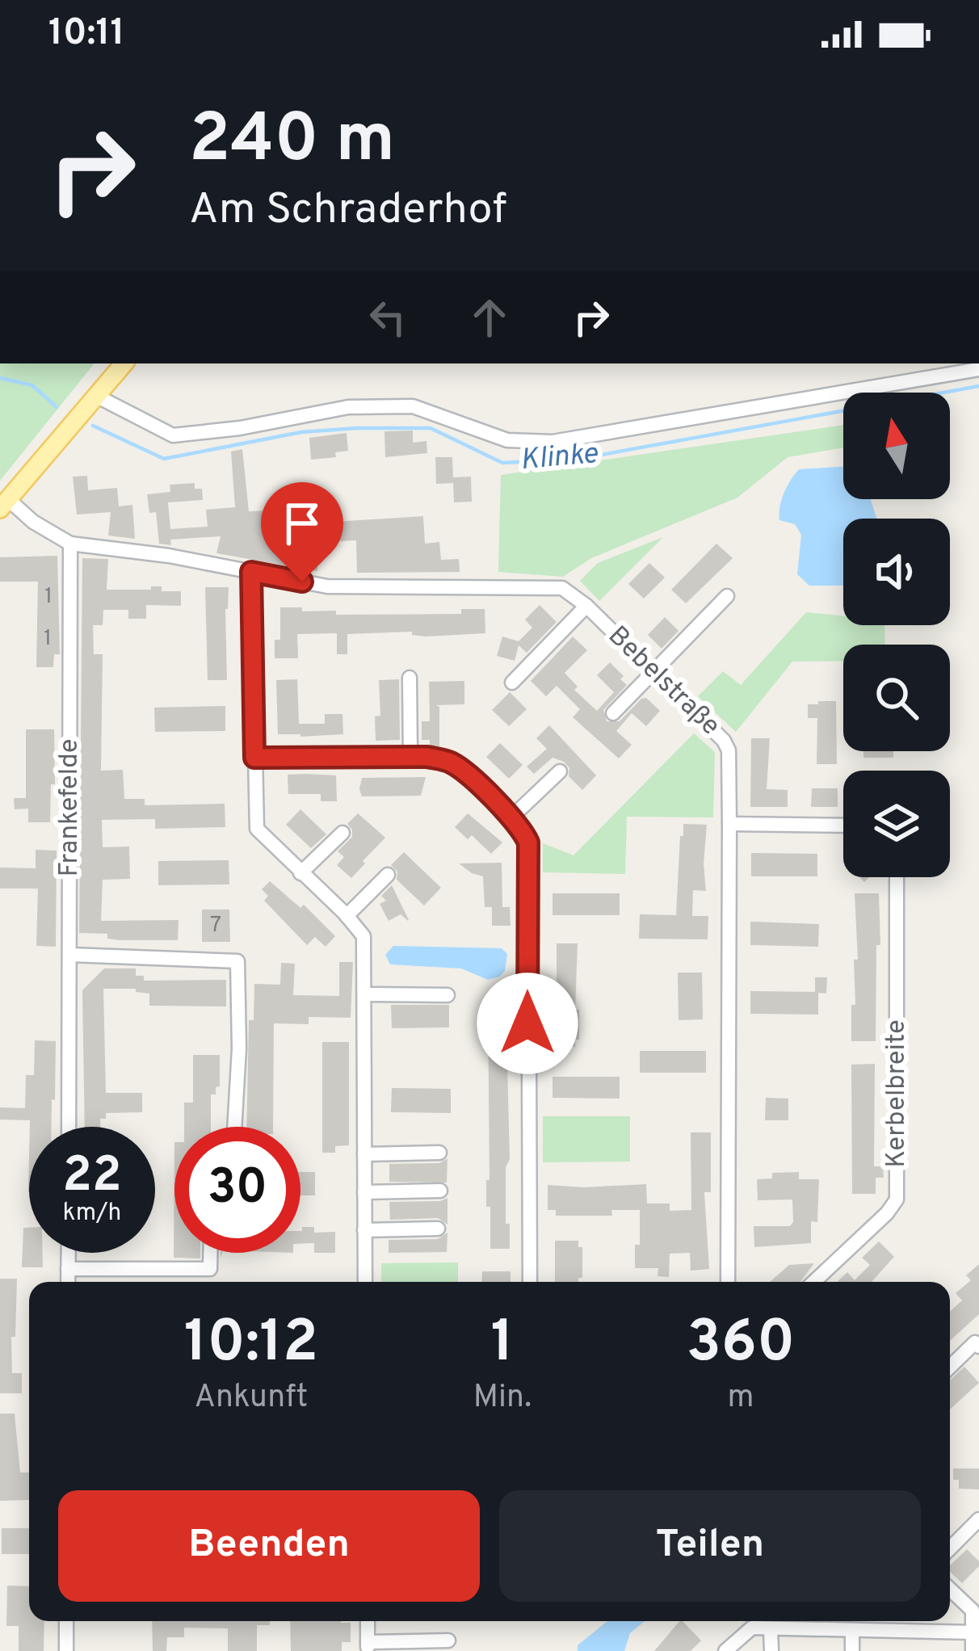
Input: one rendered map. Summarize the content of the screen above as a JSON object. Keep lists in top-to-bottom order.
{
  "streets": {
    "street": ["Bebelstraße", "Frankefelde", "Kerbelbreite"]
  },
  "crossings": [
    ["Bebelstraße", "Frankefelde"]
  ],
  "water": ["Klinke"],
  "house_numbers": ["1", "1", "7"],
  "north": "top",
  "page": {
    "status": "10:11",
    "turn": ["240 m", "Am Schraderhof"],
    "speed": "22 km/h",
    "limit": "30",
    "eta": [
      "10:12",
      "Ankunft",
      "1",
      "Min.",
      "360",
      "m"
    ],
    "buttons": ["Beenden", "Teilen"]
  }
}
